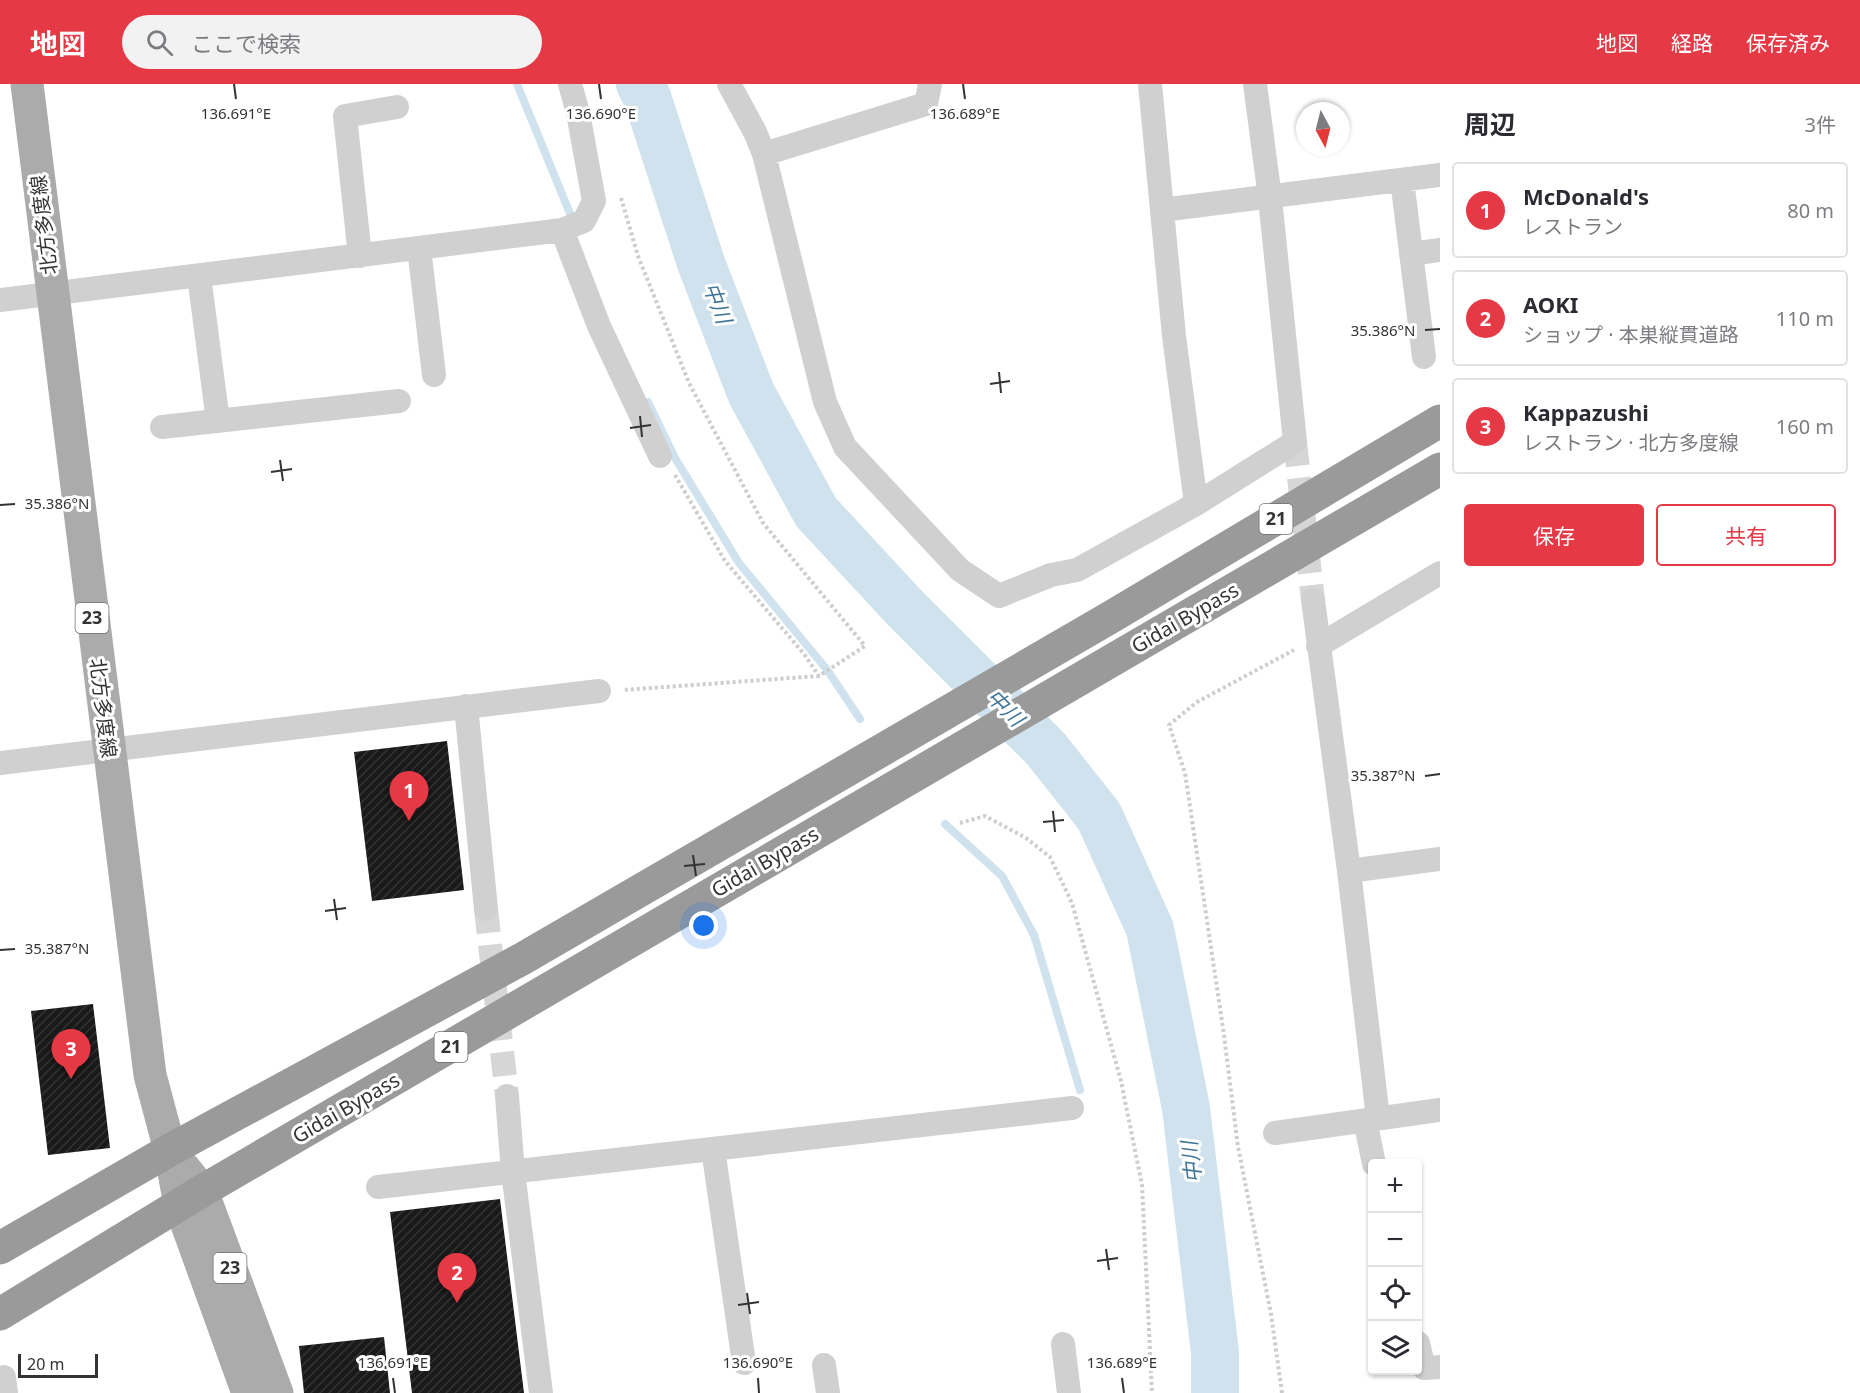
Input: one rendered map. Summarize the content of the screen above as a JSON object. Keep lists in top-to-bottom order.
{
  "streets": {
    "highway": ["21", "Gidai Bypass"],
    "main road": ["北方多度線", "23"]
  },
  "crossings": [
    ["北方多度線", "23"],
    ["北方多度線", "Gidai Bypass"],
    ["23", "Gidai Bypass"]
  ],
  "water": ["中川"],
  "scale_bar": "20 m",
  "north": "bottom",
  "page": {
    "header": "地図",
    "search": "ここで検索",
    "nav": ["地図", "経路", "保存済み"],
    "heading": ["周辺", "3件"],
    "list": [
      {
        "mark": "1",
        "name": "McDonald's",
        "note": "レストラン",
        "value": "80 m"
      },
      {
        "mark": "2",
        "name": "AOKI",
        "note": "ショップ · 本巣縦貫道路",
        "value": "110 m"
      },
      {
        "mark": "3",
        "name": "Kappazushi",
        "note": "レストラン · 北方多度線",
        "value": "160 m"
      }
    ],
    "buttons": ["保存", "共有"],
    "pins": ["1", "3", "2"],
    "map_buttons": ["+", "−"],
    "scale": "20 m"
  },
  "coordinates": [
    "136.691°E",
    "136.690°E",
    "136.689°E",
    "35.386°N",
    "35.387°N"
  ]
}
